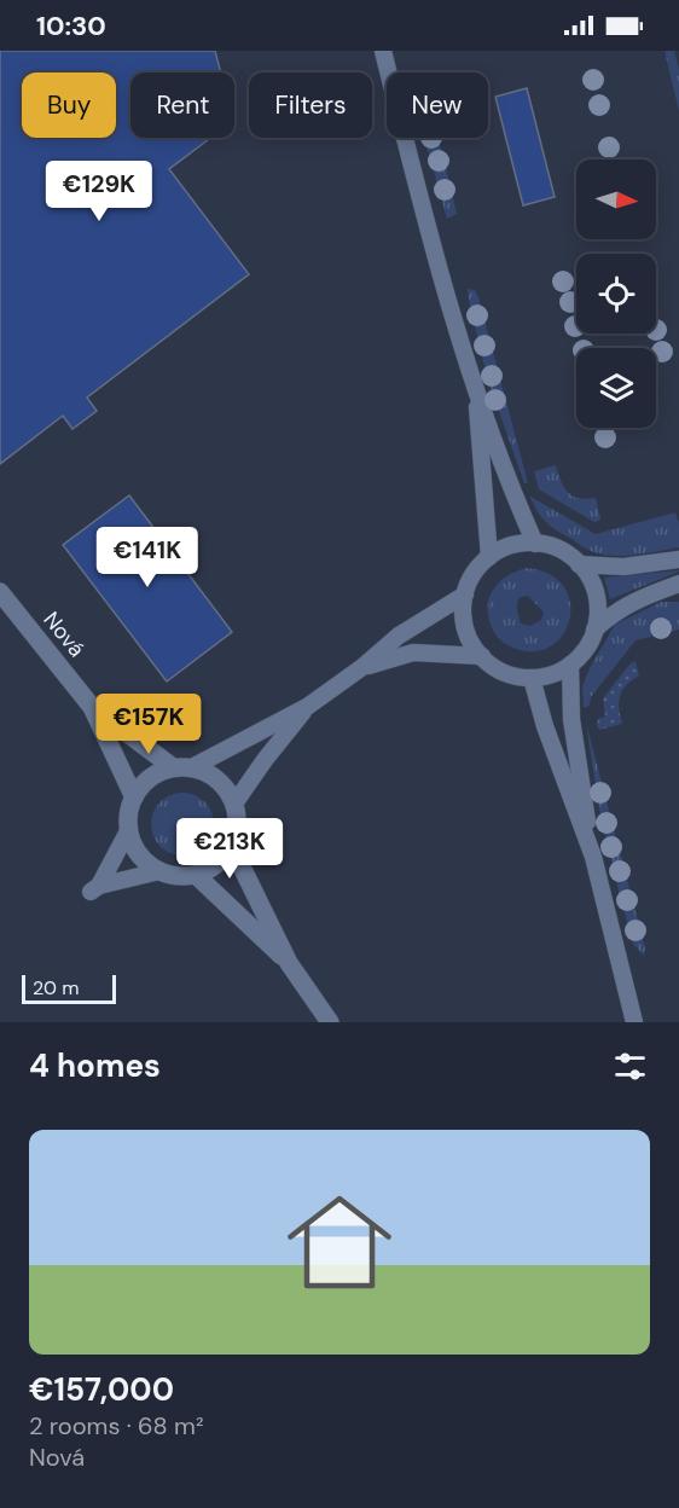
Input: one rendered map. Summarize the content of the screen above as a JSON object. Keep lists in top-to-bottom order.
{
  "streets": {
    "street": ["Nová"]
  },
  "scale_bar": "20 m",
  "north": "right",
  "page": {
    "status": "10:30",
    "chip": [
      "Buy",
      "Rent",
      "Filters",
      "New"
    ],
    "price": [
      "€129K",
      "€141K",
      "€157K",
      "€213K"
    ],
    "scale": "20 m",
    "heading": "4 homes",
    "list": [
      {
        "name": "€157,000",
        "note": "2 rooms · 68 m² · Nová"
      }
    ]
  }
}
